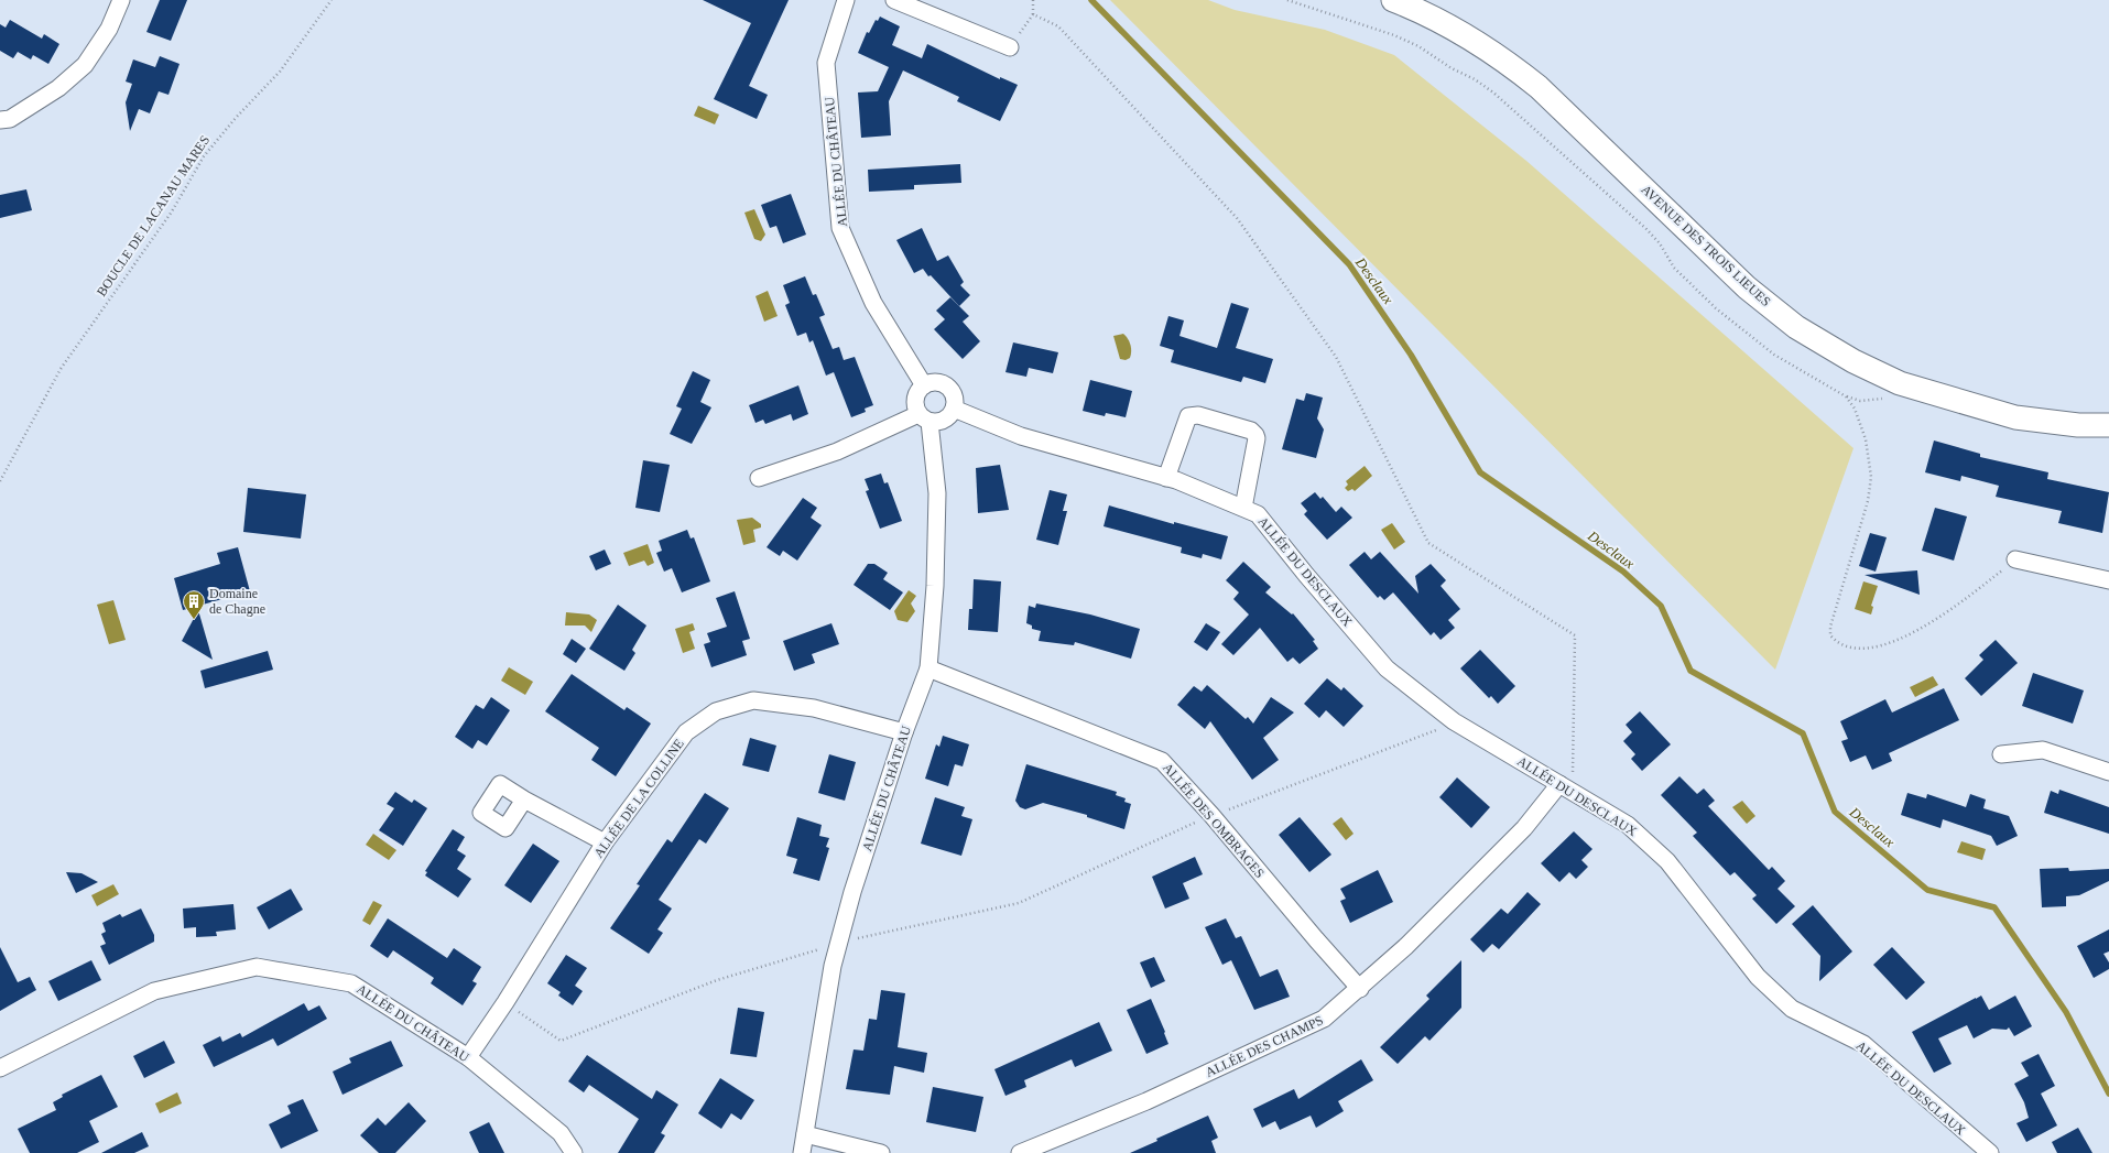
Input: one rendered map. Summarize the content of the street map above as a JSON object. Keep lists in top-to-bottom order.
{
  "streets": {
    "main road": ["AVENUE DES TROIS LIEUES"],
    "street": [
      "ALLÉE DU CHÂTEAU",
      "ALLÉE DU DESCLAUX",
      "ALLÉE DE LA COLLINE",
      "ALLÉE DES OMBRAGES",
      "ALLÉE DES CHAMPS"
    ],
    "path": ["BOUCLE DE LACANAU MARES"]
  },
  "crossings": [
    ["ALLÉE DU CHÂTEAU", "ALLÉE DU DESCLAUX"],
    ["ALLÉE DU CHÂTEAU", "ALLÉE DE LA COLLINE"],
    ["ALLÉE DU CHÂTEAU", "ALLÉE DES OMBRAGES"],
    ["ALLÉE DU DESCLAUX", "ALLÉE DES CHAMPS"],
    ["ALLÉE DES OMBRAGES", "ALLÉE DES CHAMPS"]
  ],
  "water": ["Desclaux"],
  "places": {
    "building": ["Domaine de Chagne"]
  }
}
